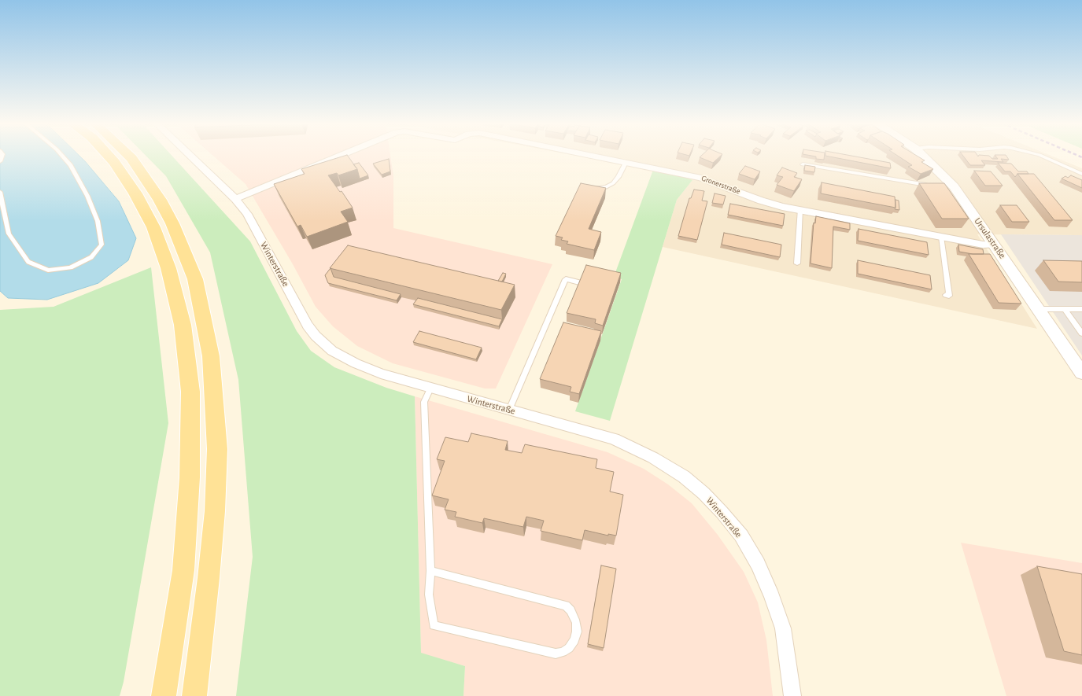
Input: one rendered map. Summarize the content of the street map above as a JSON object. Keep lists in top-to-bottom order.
{
  "streets": {
    "street": ["Gronerstraße", "Ursulastraße", "Winterstraße"]
  },
  "crossings": [
    ["Gronerstraße", "Ursulastraße"],
    ["Gronerstraße", "Winterstraße"]
  ]
}
